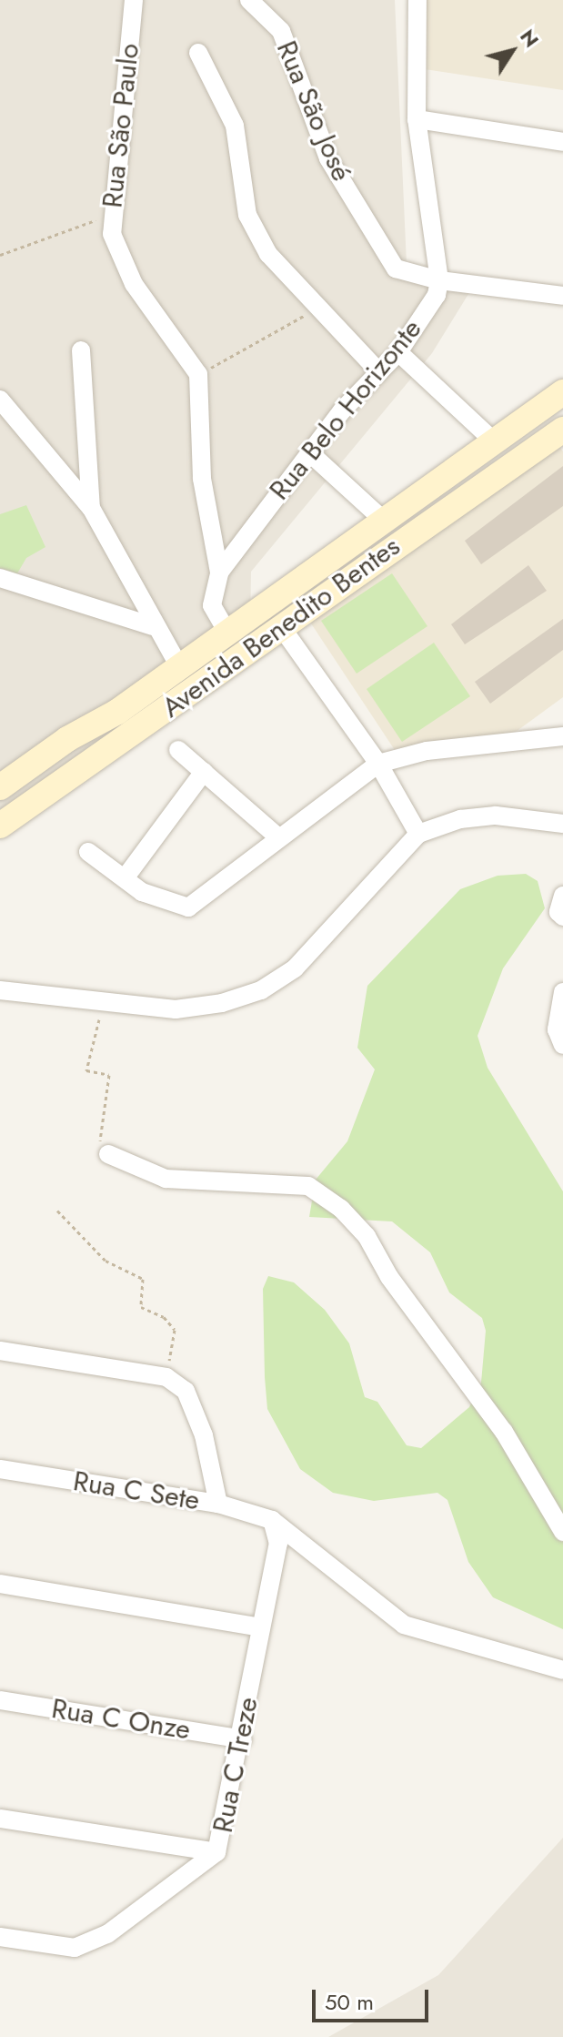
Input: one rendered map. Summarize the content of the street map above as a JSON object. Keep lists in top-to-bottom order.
{
  "streets": {
    "street": [
      "Rua São José",
      "Rua São Paulo",
      "Rua Belo Horizonte",
      "Avenida Benedito Bentes",
      "Rua C Sete",
      "Rua C Onze",
      "Rua C Treze"
    ]
  },
  "crossings": [
    ["Rua São José", "Rua Belo Horizonte"],
    ["Rua Belo Horizonte", "Avenida Benedito Bentes"],
    ["Rua C Sete", "Rua C Treze"],
    ["Rua C Onze", "Rua C Treze"]
  ],
  "scale_bar": "50 m",
  "north": "top right"
}
